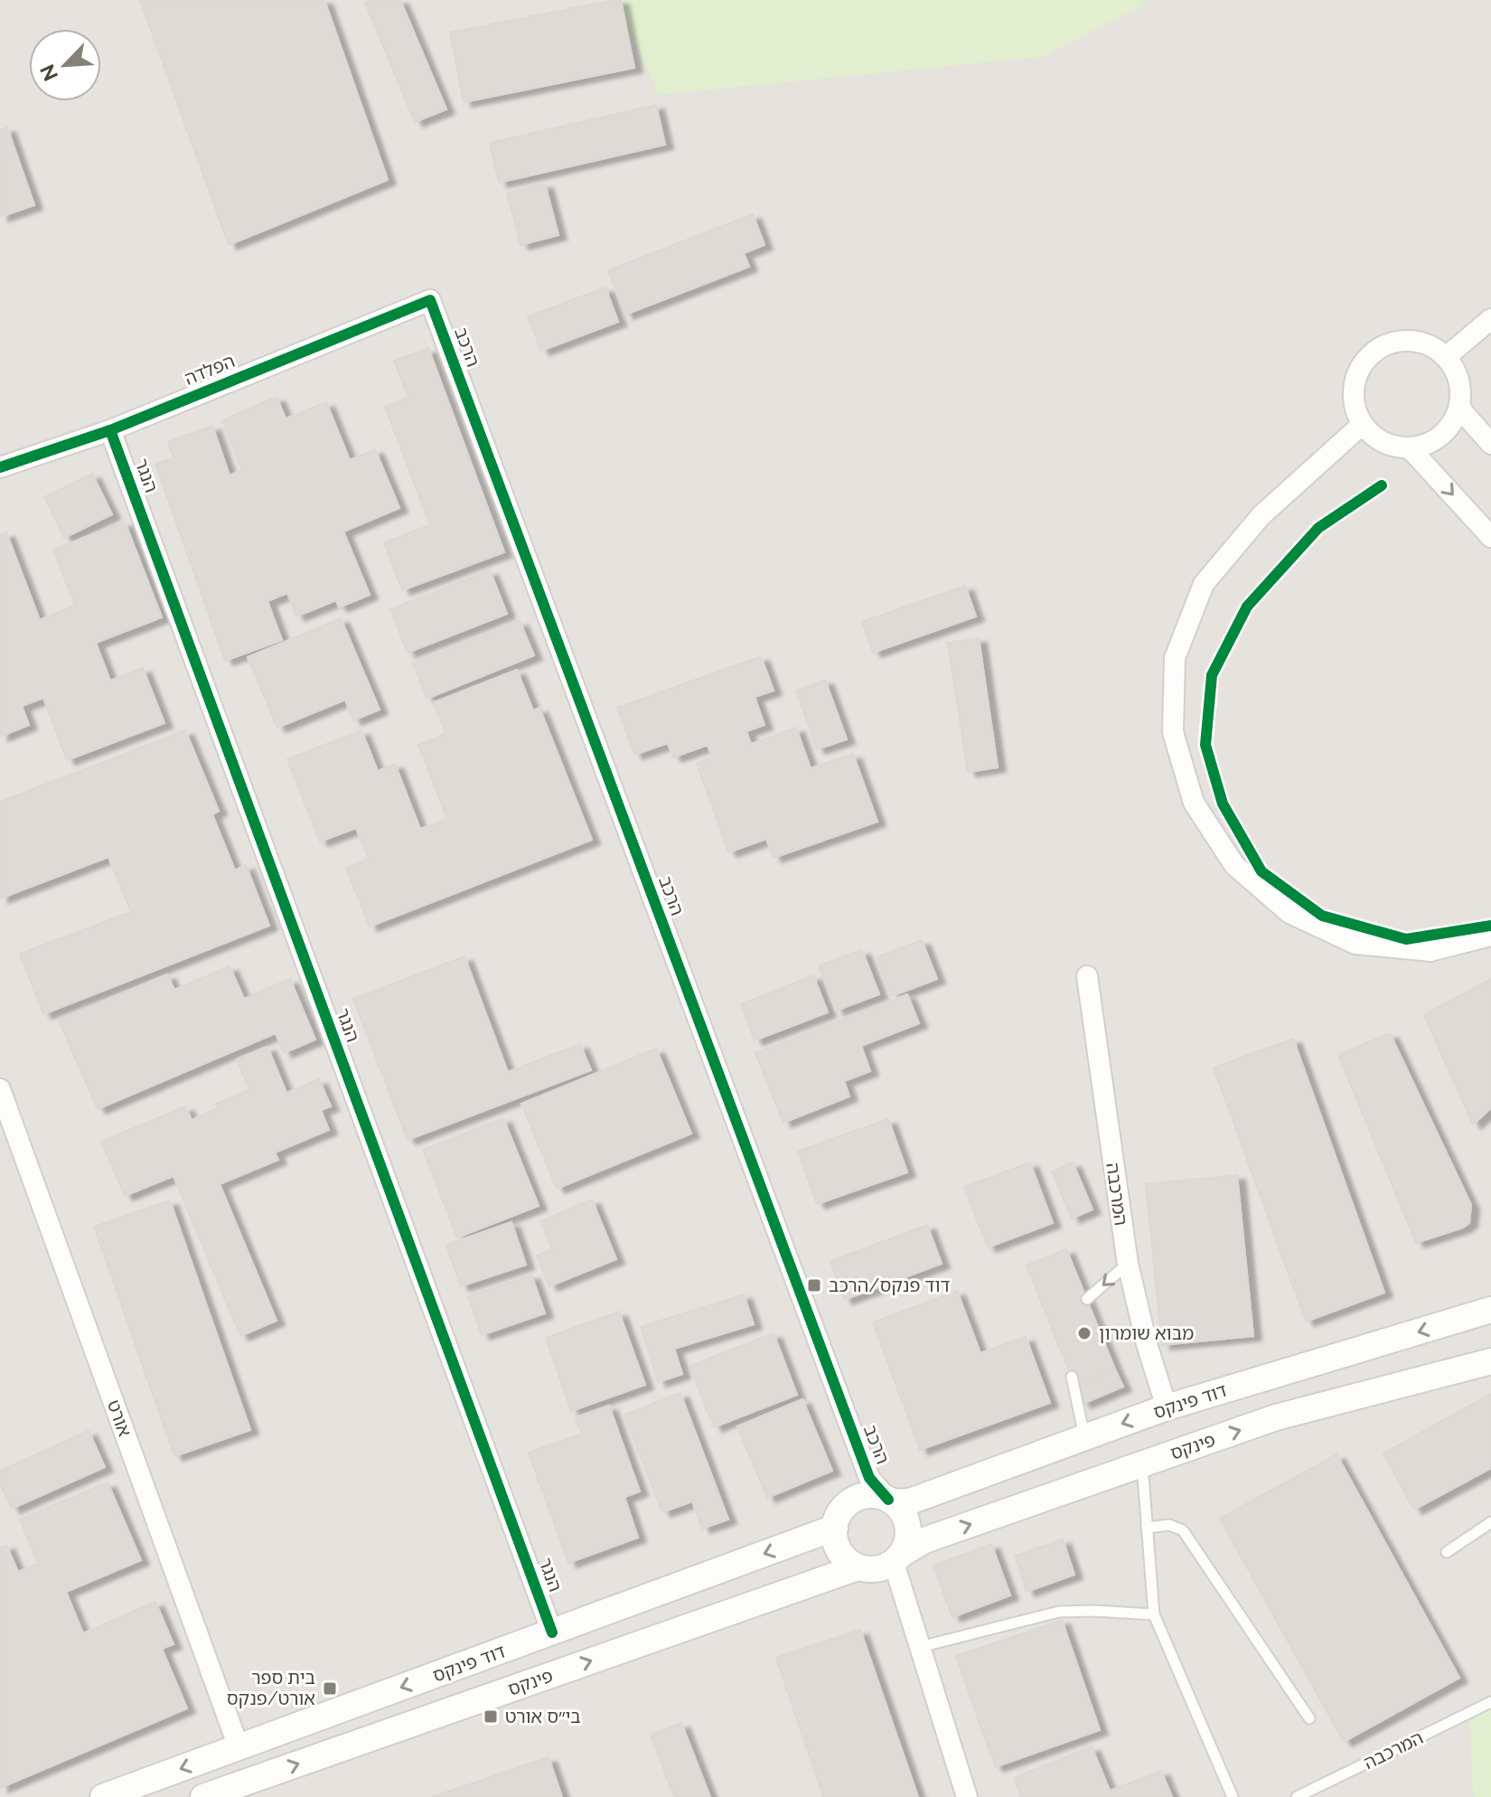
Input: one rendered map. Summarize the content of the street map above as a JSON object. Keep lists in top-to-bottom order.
{
  "streets": {
    "street": [
      "הרכב",
      "הפלדה",
      "הנגר",
      "המרכבה",
      "דוד פינקס",
      "אורט",
      "פינקס"
    ]
  },
  "crossings": [
    ["הרכב", "הפלדה"],
    ["הרכב", "דוד פינקס"],
    ["הרכב", "פינקס"],
    ["הפלדה", "הנגר"],
    ["הנגר", "דוד פינקס"],
    ["המרכבה", "דוד פינקס"],
    ["דוד פינקס", "אורט"],
    ["דוד פינקס", "פינקס"]
  ],
  "one_way": ["דוד פינקס", "פינקס"],
  "places": {
    "transit": ["דוד פנקס/הרכב", "בית ספר אורט/פנקס", "בי״ס אורט"],
    "other": ["מבוא שומרון"]
  },
  "north": "bottom left"
}
